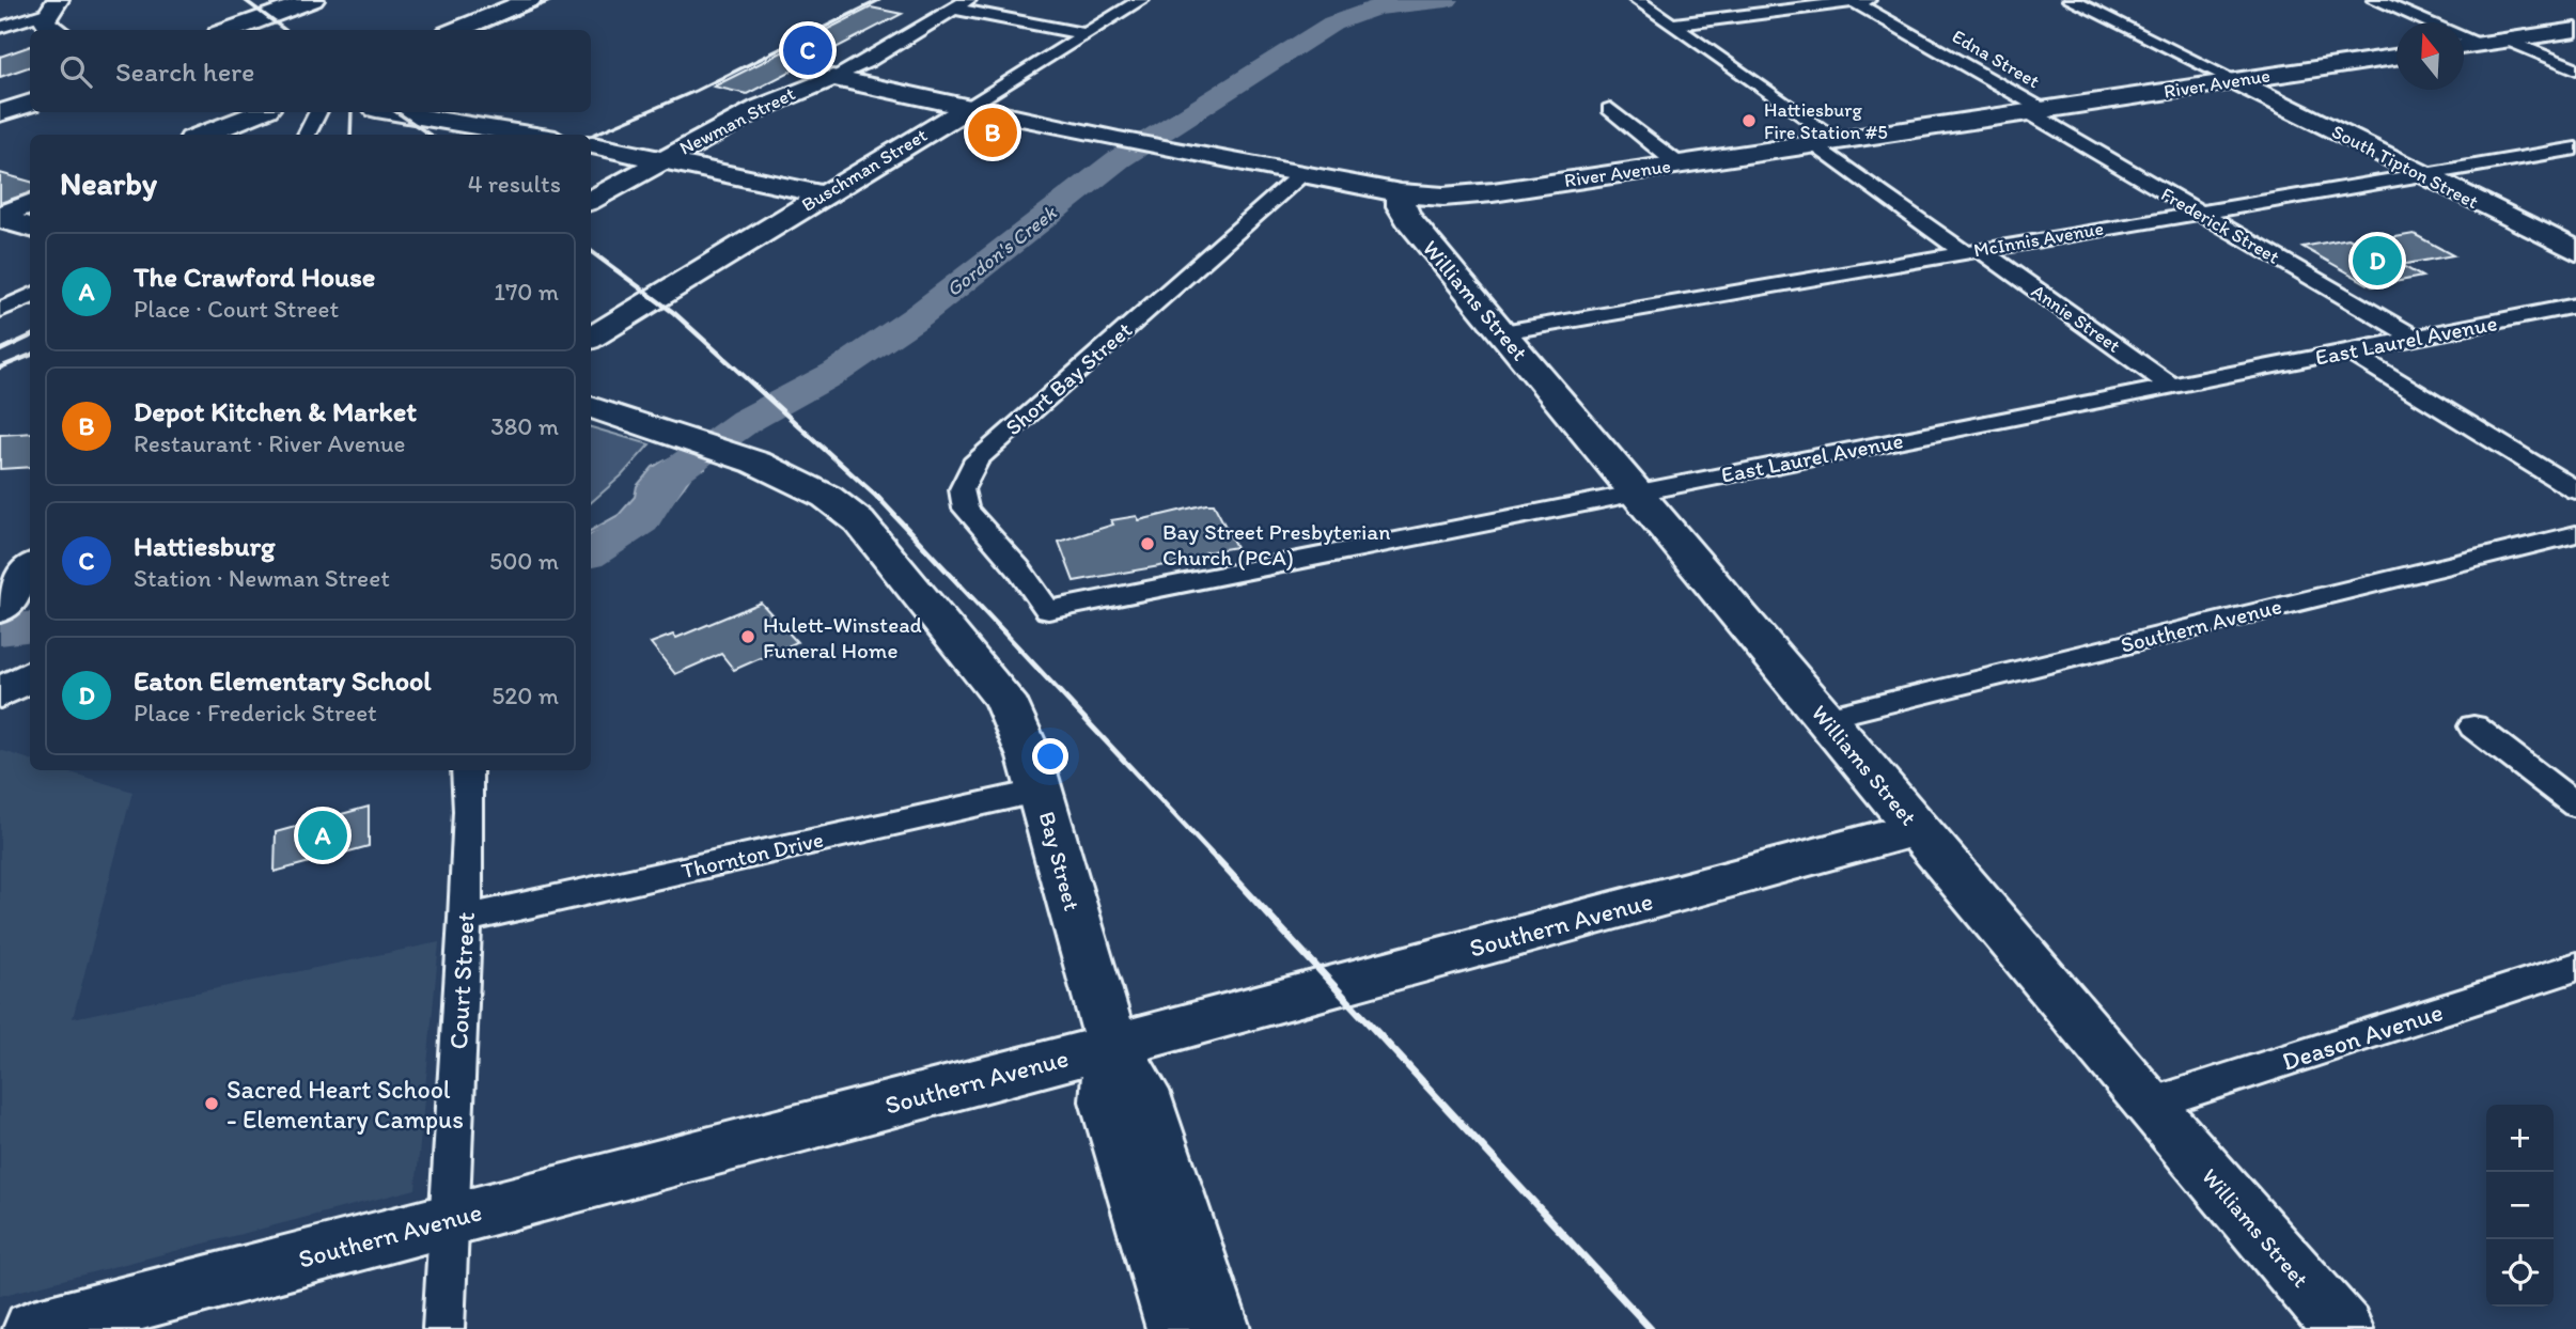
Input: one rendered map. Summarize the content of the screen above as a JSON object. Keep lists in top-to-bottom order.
{
  "streets": {
    "main road": [
      "River Avenue",
      "Newman Street",
      "South Tipton Street",
      "Buschman Street",
      "Williams Street",
      "Southern Avenue",
      "Bay Street"
    ],
    "street": [
      "Edna Street",
      "Frederick Street",
      "McInnis Avenue",
      "Annie Street",
      "East Laurel Avenue",
      "Short Bay Street",
      "Thornton Drive",
      "Court Street",
      "Deason Avenue"
    ]
  },
  "crossings": [
    ["Edna Street", "River Avenue"],
    ["Edna Street", "Frederick Street"],
    ["River Avenue", "Newman Street"],
    ["River Avenue", "South Tipton Street"],
    ["River Avenue", "Buschman Street"],
    ["River Avenue", "Frederick Street"],
    ["River Avenue", "Williams Street"],
    ["River Avenue", "Annie Street"],
    ["River Avenue", "Short Bay Street"],
    ["South Tipton Street", "McInnis Avenue"],
    ["Frederick Street", "McInnis Avenue"],
    ["Frederick Street", "East Laurel Avenue"],
    ["McInnis Avenue", "Williams Street"],
    ["McInnis Avenue", "Annie Street"],
    ["Williams Street", "East Laurel Avenue"],
    ["Williams Street", "Southern Avenue"],
    ["Williams Street", "Deason Avenue"],
    ["Annie Street", "East Laurel Avenue"],
    ["East Laurel Avenue", "Short Bay Street"],
    ["Southern Avenue", "Bay Street"],
    ["Southern Avenue", "Court Street"],
    ["Thornton Drive", "Bay Street"],
    ["Thornton Drive", "Court Street"]
  ],
  "water": ["Gordon's Creek"],
  "places": [
    "Hattiesburg Fire Station #5",
    "Bay Street Presbyterian Church (PCA)",
    "Hulett-Winstead Funeral Home",
    "Sacred Heart School - Elementary Campus"
  ],
  "north": "top",
  "page": {
    "pins": [
      "C",
      "B",
      "D",
      "A"
    ],
    "search": "Search here",
    "heading": ["Nearby", "4 results"],
    "list": [
      {
        "mark": "A",
        "name": "The Crawford House",
        "note": "Place · Court Street",
        "value": "170 m"
      },
      {
        "mark": "B",
        "name": "Depot Kitchen & Market",
        "note": "Restaurant · River Avenue",
        "value": "380 m"
      },
      {
        "mark": "C",
        "name": "Hattiesburg",
        "note": "Station · Newman Street",
        "value": "500 m"
      },
      {
        "mark": "D",
        "name": "Eaton Elementary School",
        "note": "Place · Frederick Street",
        "value": "520 m"
      }
    ],
    "map_buttons": ["+", "−"]
  }
}
